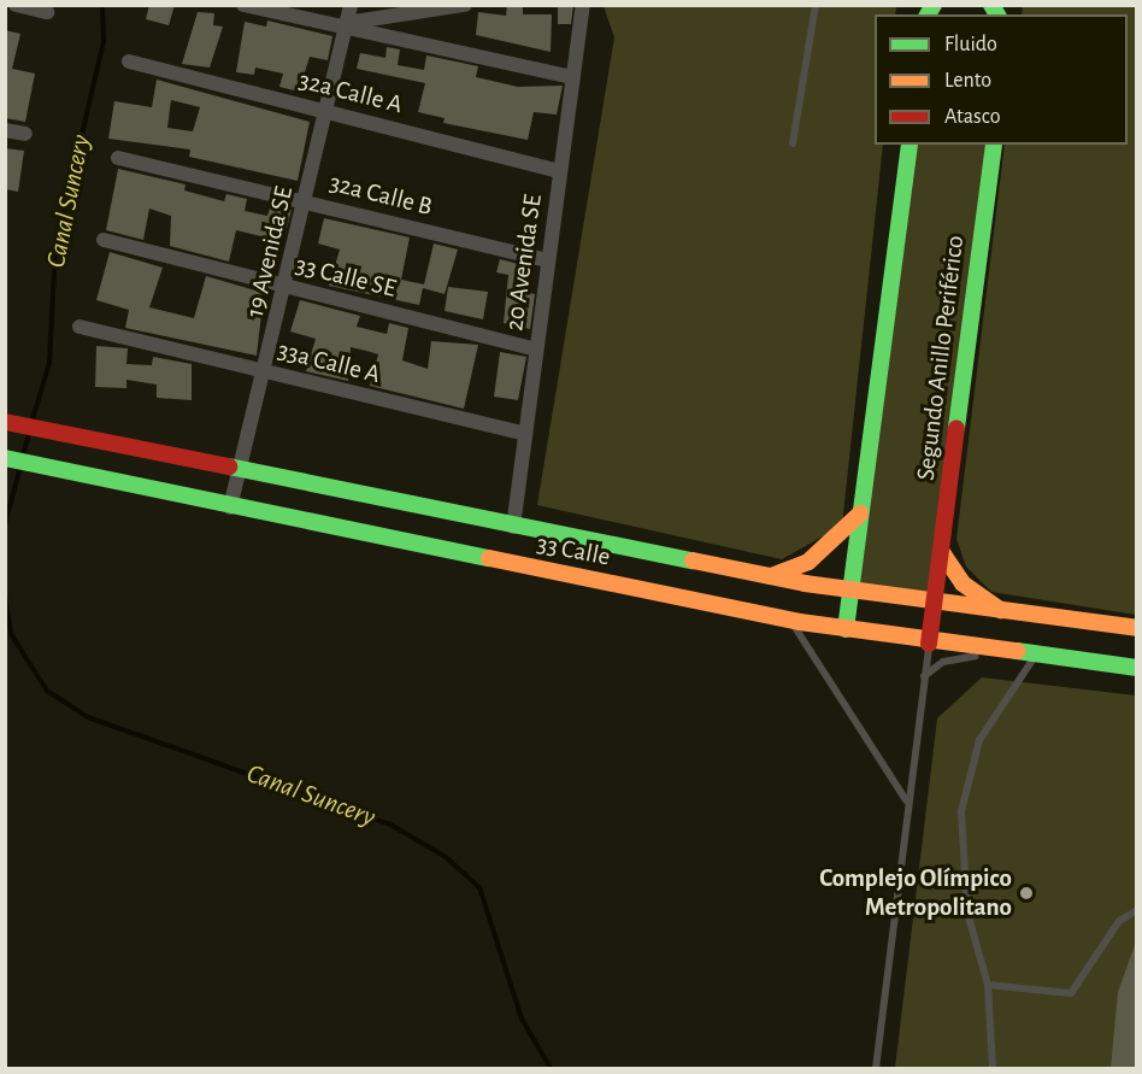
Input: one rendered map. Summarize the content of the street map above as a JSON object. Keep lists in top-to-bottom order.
{
  "streets": {
    "main road": ["Segundo Anillo Periférico", "33 Calle"],
    "street": [
      "32a Calle A",
      "32a Calle B",
      "19 Avenida SE",
      "20 Avenida SE",
      "33 Calle SE",
      "33a Calle A"
    ]
  },
  "crossings": [
    ["32a Calle A", "19 Avenida SE"],
    ["32a Calle A", "20 Avenida SE"],
    ["32a Calle B", "19 Avenida SE"],
    ["32a Calle B", "20 Avenida SE"],
    ["19 Avenida SE", "33 Calle SE"],
    ["19 Avenida SE", "33a Calle A"],
    ["19 Avenida SE", "33 Calle"],
    ["20 Avenida SE", "33 Calle SE"],
    ["20 Avenida SE", "33a Calle A"],
    ["20 Avenida SE", "33 Calle"],
    ["Segundo Anillo Periférico", "33 Calle"]
  ],
  "water": ["Canal Suncery"],
  "places": ["Complejo Olímpico Metropolitano"],
  "legend": ["Fluido", "Lento", "Atasco"]
}
